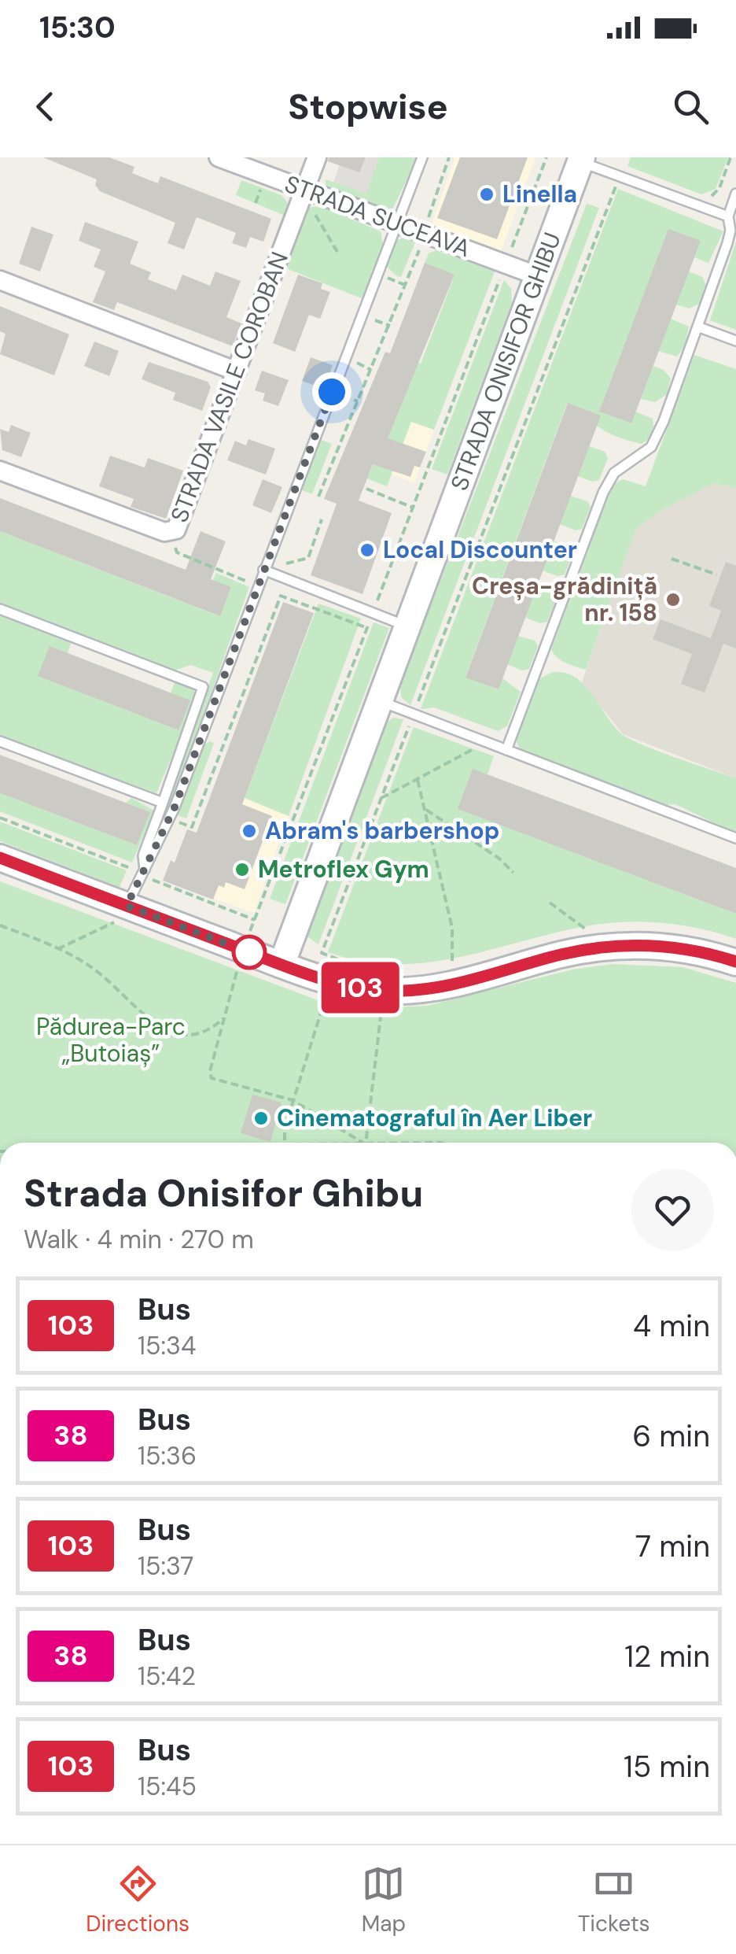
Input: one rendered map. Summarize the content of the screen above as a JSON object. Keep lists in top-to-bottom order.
{
  "streets": {
    "street": ["STRADA SUCEAVA", "STRADA ONISIFOR GHIBU", "STRADA VASILE COROBAN"]
  },
  "crossings": [
    ["STRADA SUCEAVA", "STRADA ONISIFOR GHIBU"],
    ["STRADA SUCEAVA", "STRADA VASILE COROBAN"]
  ],
  "parks": ["Pădurea-Parc „Butoiaș”"],
  "places": [
    "Linella",
    "Local Discounter",
    "Creșa-grădiniță nr. 158",
    "Abram's barbershop",
    "Metroflex Gym",
    "Cinematograful în Aer Liber"
  ],
  "lines": ["bus line 103"],
  "page": {
    "status": "15:30",
    "header": "Stopwise",
    "on_map": "103",
    "heading": ["Strada Onisifor Ghibu", "Walk · 4 min · 270 m"],
    "list": [
      {
        "mark": "103",
        "name": "Bus",
        "note": "15:34",
        "value": "4 min"
      },
      {
        "mark": "38",
        "name": "Bus",
        "note": "15:36",
        "value": "6 min"
      },
      {
        "mark": "103",
        "name": "Bus",
        "note": "15:37",
        "value": "7 min"
      },
      {
        "mark": "38",
        "name": "Bus",
        "note": "15:42",
        "value": "12 min"
      },
      {
        "mark": "103",
        "name": "Bus",
        "note": "15:45",
        "value": "15 min"
      }
    ],
    "tabs": ["Directions", "Map", "Tickets"]
  }
}
